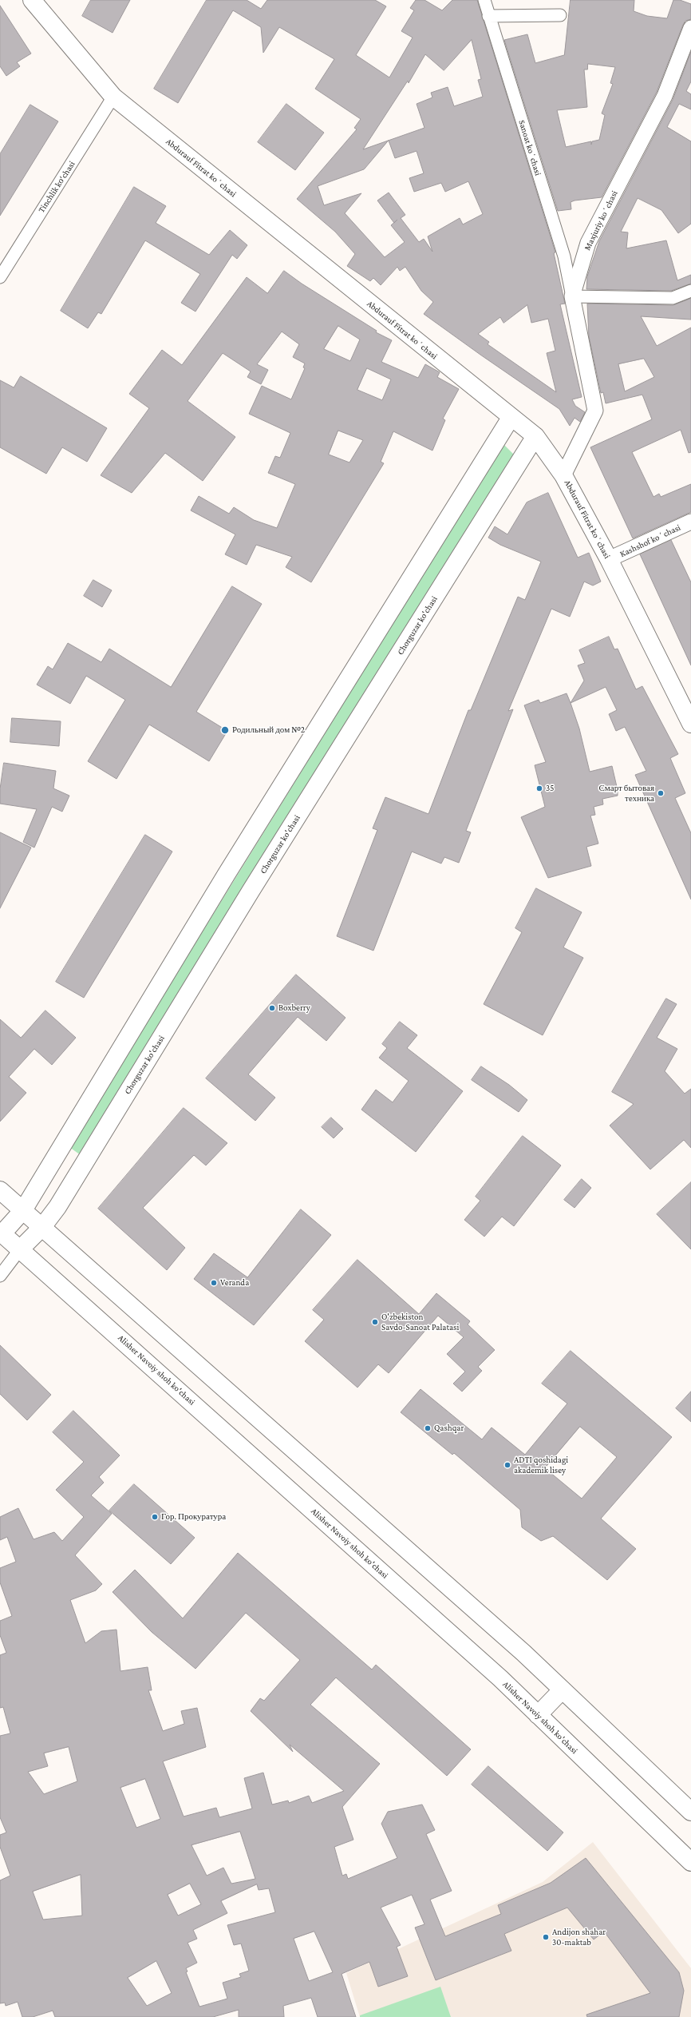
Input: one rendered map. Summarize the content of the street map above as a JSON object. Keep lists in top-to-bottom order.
{
  "streets": {
    "main road": ["Abdurauf Fitrat koʻchasi", "Chorguzar ko'chasi", "Alisher Navoiy shoh ko'chasi"],
    "street": [
      "Sanoat koʻchasi",
      "Tinchlik kо‘chasi",
      "Maxjuriy koʻchasi",
      "Kashshof koʻchasi"
    ]
  },
  "crossings": [
    ["Sanoat koʻchasi", "Maxjuriy koʻchasi"],
    ["Abdurauf Fitrat koʻchasi", "Tinchlik kо‘chasi"],
    ["Abdurauf Fitrat koʻchasi", "Maxjuriy koʻchasi"],
    ["Abdurauf Fitrat koʻchasi", "Kashshof koʻchasi"],
    ["Abdurauf Fitrat koʻchasi", "Chorguzar ko'chasi"],
    ["Chorguzar ko'chasi", "Alisher Navoiy shoh ko'chasi"]
  ],
  "places": [
    "Родильный дом №2",
    "35",
    "Смарт бытовая техника",
    "Boxberry",
    "Veranda",
    "O'zbekiston Savdo-Sanoat Palatasi",
    "Qashqar",
    "ADTI qoshidagi akademik lisey",
    "Гор. Прокуратура",
    "Andijon shahar 30-maktab"
  ]
}
